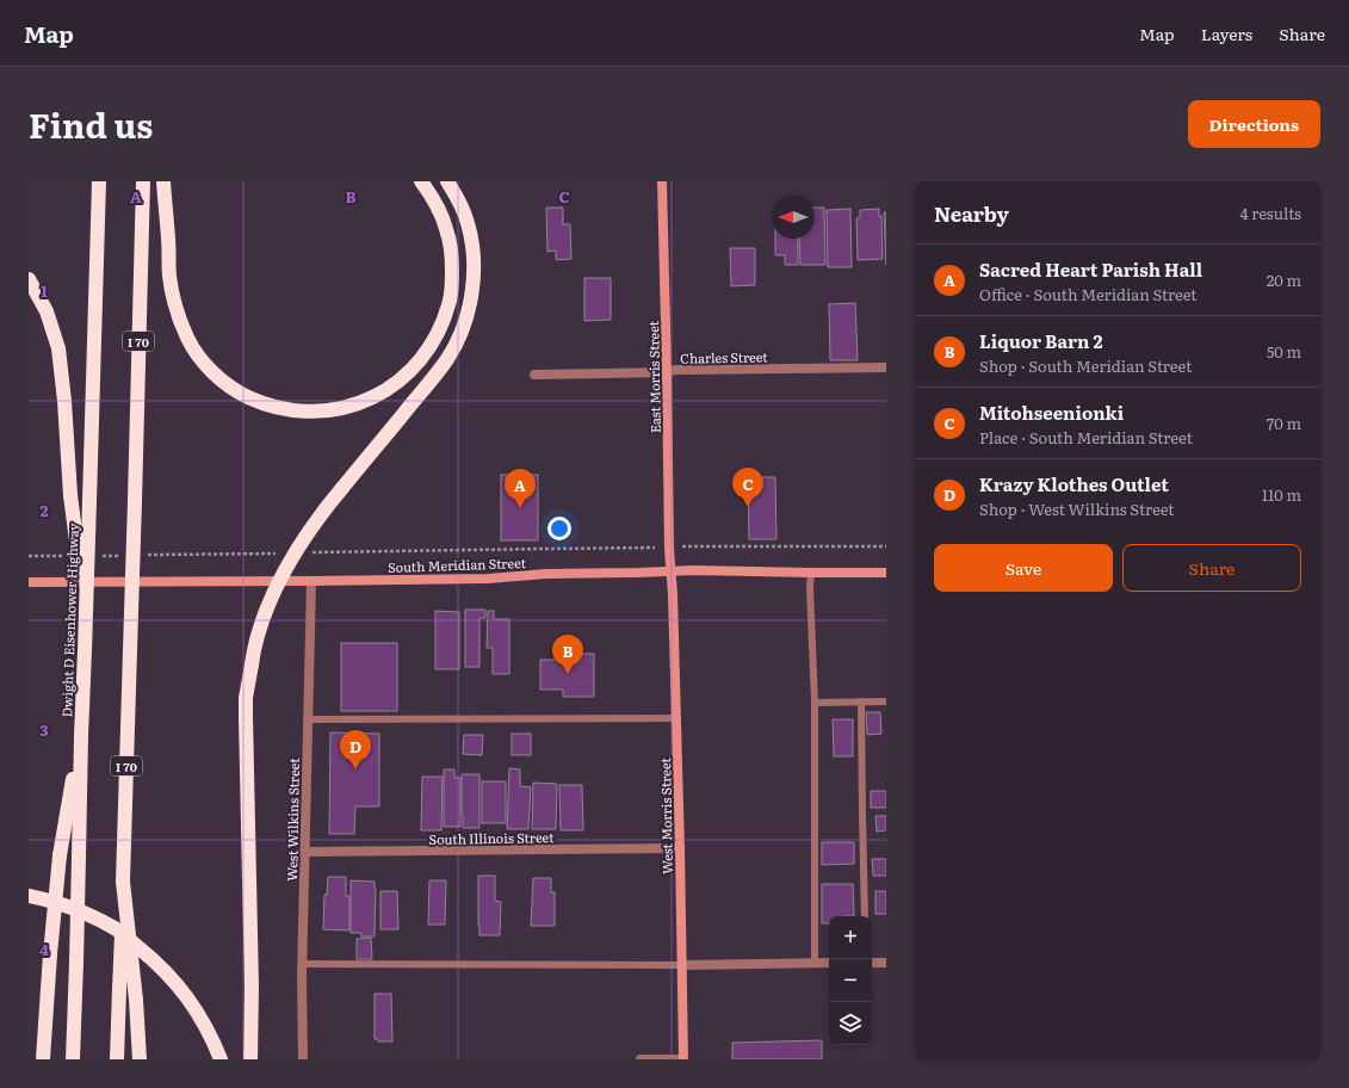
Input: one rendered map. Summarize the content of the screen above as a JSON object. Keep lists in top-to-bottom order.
{
  "streets": {
    "highway": ["I 70", "Dwight D Eisenhower Highway"],
    "main road": ["East Morris Street", "South Meridian Street", "West Morris Street"],
    "street": ["Charles Street", "West Wilkins Street", "South Illinois Street"]
  },
  "crossings": [
    ["Charles Street", "East Morris Street"],
    ["East Morris Street", "South Meridian Street"],
    ["East Morris Street", "West Morris Street"],
    ["South Meridian Street", "West Morris Street"],
    ["South Meridian Street", "West Wilkins Street"],
    ["West Morris Street", "South Illinois Street"],
    ["West Wilkins Street", "South Illinois Street"]
  ],
  "north": "left",
  "page": {
    "header": "Map",
    "nav": ["Map", "Layers", "Share"],
    "title": "Find us",
    "buttons": [
      "Directions",
      ["Save", "Share"]
    ],
    "heading": ["Nearby", "4 results"],
    "list": [
      {
        "mark": "A",
        "name": "Sacred Heart Parish Hall",
        "note": "Office · South Meridian Street",
        "value": "20 m"
      },
      {
        "mark": "B",
        "name": "Liquor Barn 2",
        "note": "Shop · South Meridian Street",
        "value": "50 m"
      },
      {
        "mark": "C",
        "name": "Mitohseenionki",
        "note": "Place · South Meridian Street",
        "value": "70 m"
      },
      {
        "mark": "D",
        "name": "Krazy Klothes Outlet",
        "note": "Shop · West Wilkins Street",
        "value": "110 m"
      }
    ],
    "pins": [
      "C",
      "A",
      "B",
      "D"
    ],
    "map_buttons": ["+", "−"]
  },
  "grid": {
    "columns": ["A", "B", "C"],
    "rows": [
      "1",
      "2",
      "3",
      "4"
    ]
  }
}
